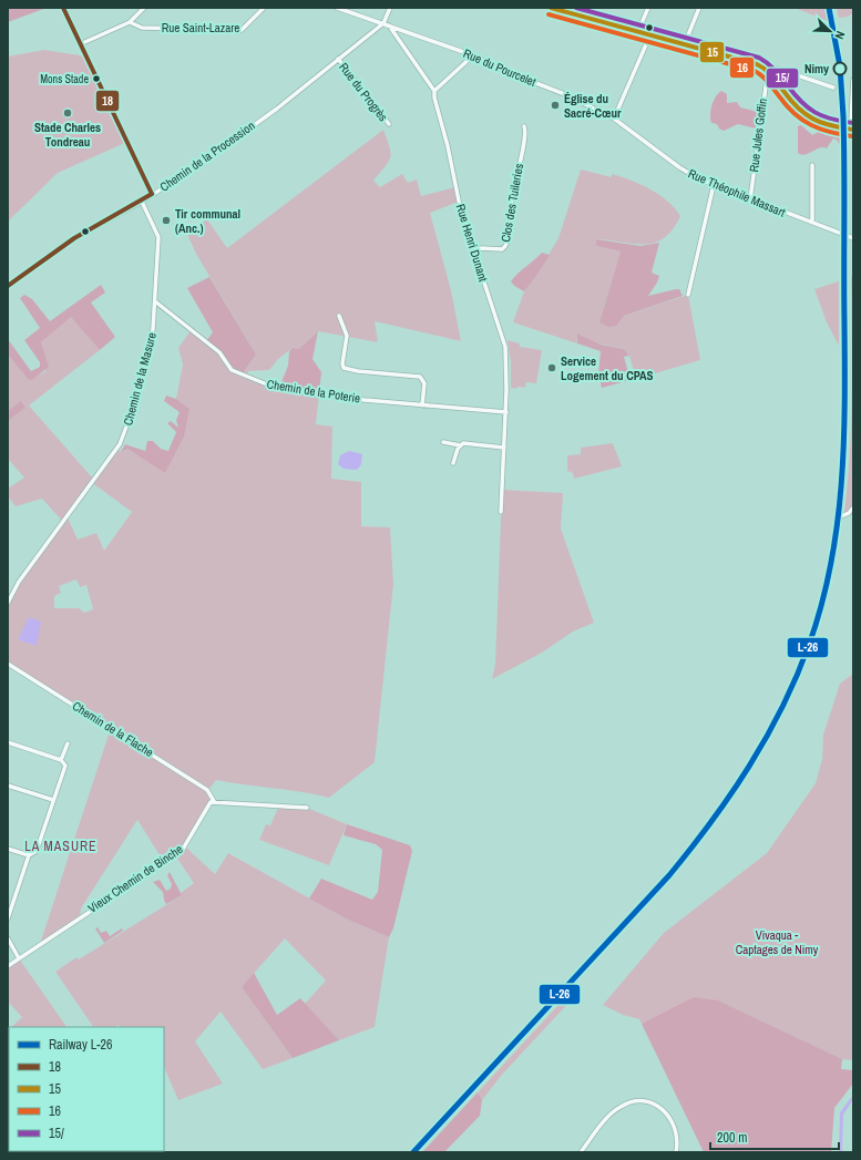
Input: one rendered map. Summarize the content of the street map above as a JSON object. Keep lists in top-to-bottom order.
{
  "streets": {
    "street": [
      "Rue Saint-Lazare",
      "Rue du Pourcelet",
      "Rue du Progrès",
      "Rue Jules Goffin",
      "Chemin de la Procession",
      "Rue Théophile Massart",
      "Clos des Tuileries",
      "Rue Henri Dunant",
      "Chemin de la Masure",
      "Chemin de la Poterie",
      "Chemin de la Flache",
      "Vieux Chemin de Binche"
    ]
  },
  "crossings": [
    ["Rue du Pourcelet", "Chemin de la Procession"],
    ["Rue du Pourcelet", "Rue Théophile Massart"],
    ["Rue du Progrès", "Chemin de la Procession"],
    ["Rue Jules Goffin", "Rue Théophile Massart"],
    ["Chemin de la Procession", "Chemin de la Masure"],
    ["Clos des Tuileries", "Rue Henri Dunant"],
    ["Rue Henri Dunant", "Chemin de la Poterie"],
    ["Chemin de la Masure", "Chemin de la Poterie"],
    ["Chemin de la Flache", "Vieux Chemin de Binche"]
  ],
  "districts": ["LA MASURE"],
  "parks": ["Vivaqua - Captages de Nimy"],
  "places": [
    "Nimy",
    "Mons Stade",
    "Église du Sacré-Cœur",
    "Stade Charles Tondreau",
    "Tir communal (Anc.)",
    "Service Logement du CPAS"
  ],
  "lines": [
    "rail line L-26",
    "transit line 18",
    "transit line 15",
    "transit line 15/",
    "transit line 16"
  ],
  "legend": [
    "Railway L-26",
    "18",
    "15",
    "16",
    "15/"
  ],
  "scale_bar": "200 m",
  "north": "bottom right"
}
